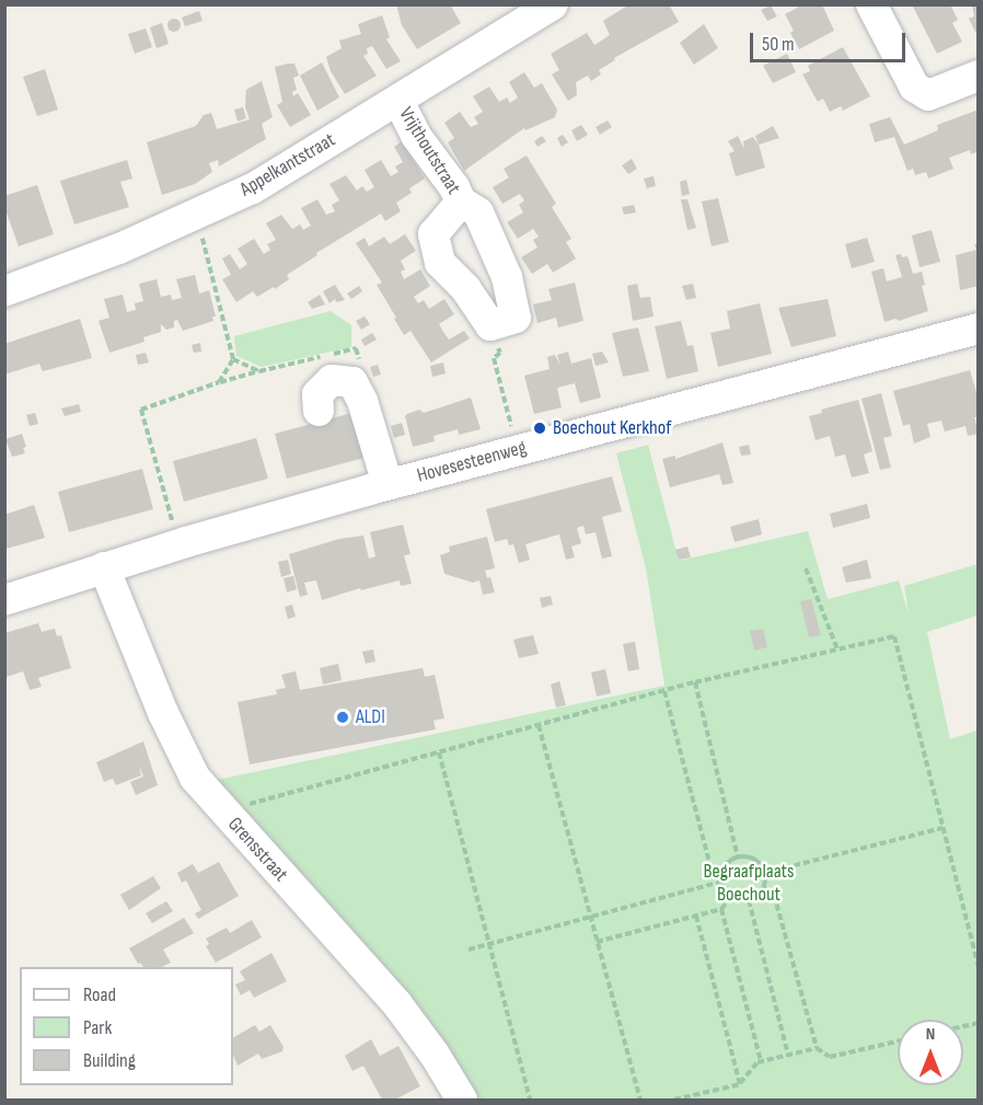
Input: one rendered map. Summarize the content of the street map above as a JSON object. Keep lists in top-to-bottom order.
{
  "streets": {
    "street": [
      "Vrijthoutstraat",
      "Appelkantstraat",
      "Hovesesteenweg",
      "Grensstraat"
    ]
  },
  "crossings": [
    ["Vrijthoutstraat", "Appelkantstraat"],
    ["Hovesesteenweg", "Grensstraat"]
  ],
  "parks": ["Begraafplaats Boechout"],
  "places": ["Boechout Kerkhof", "ALDI"],
  "legend": ["Road", "Park", "Building"],
  "scale_bar": "50 m",
  "north": "top"
}
